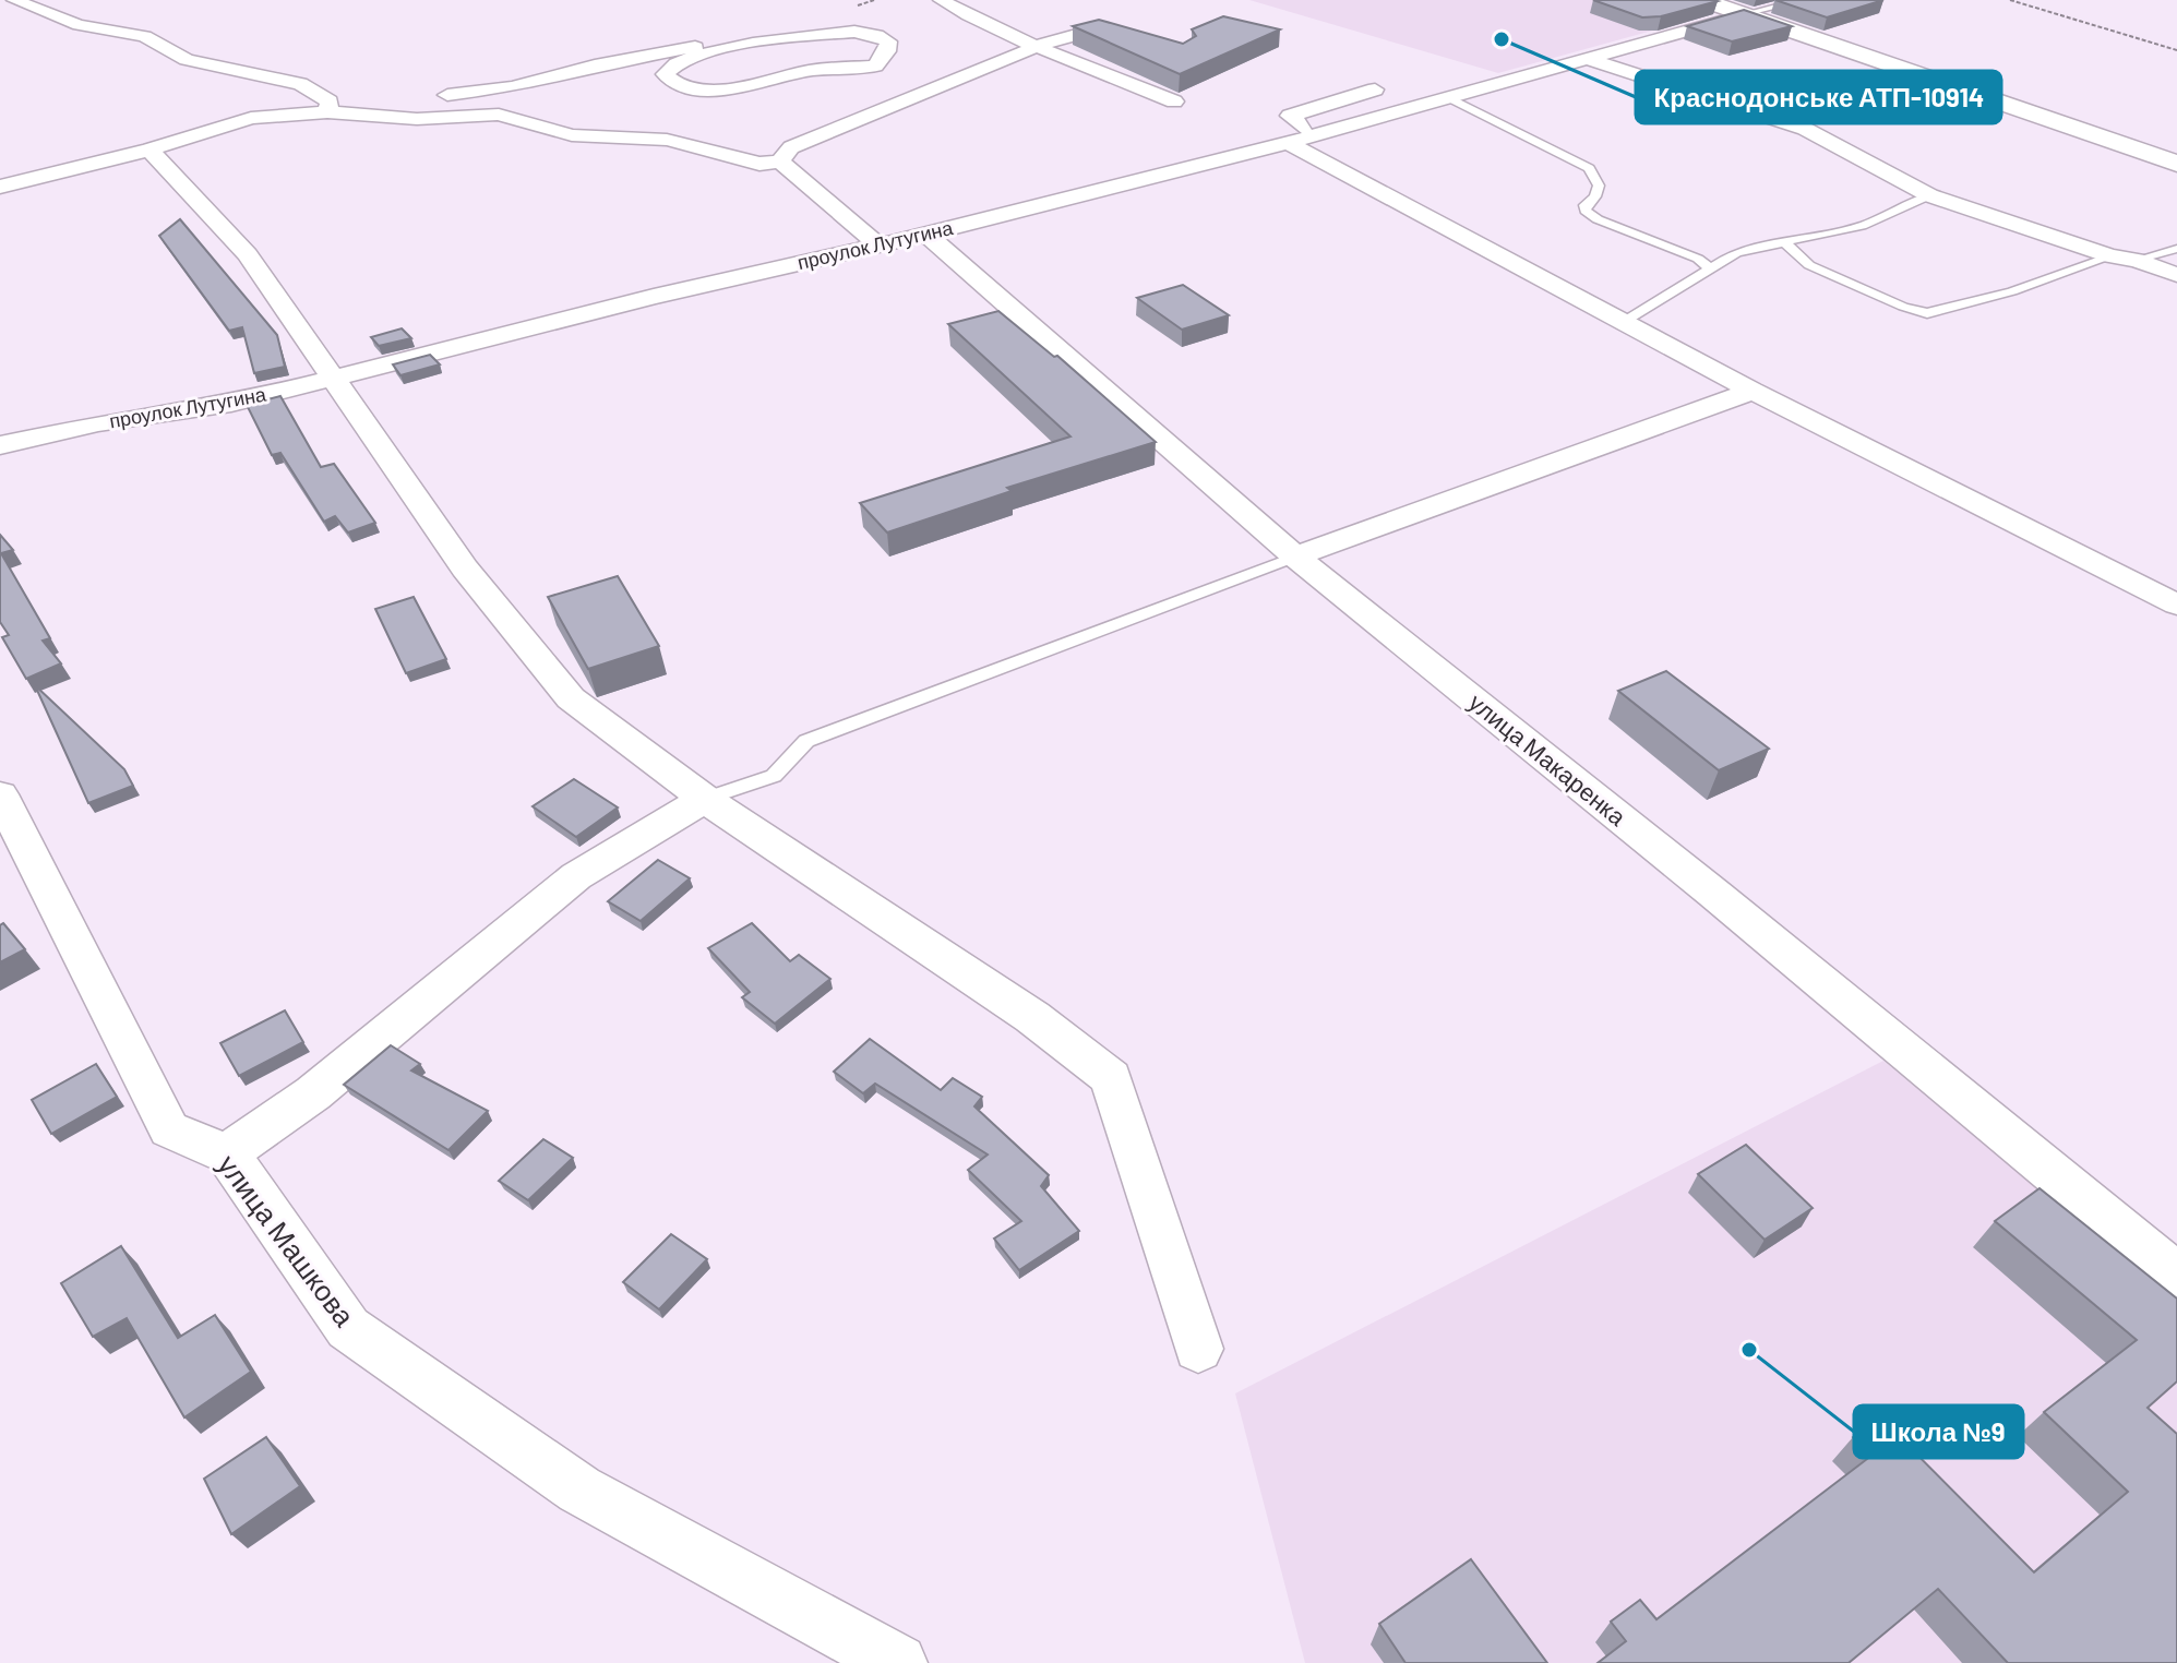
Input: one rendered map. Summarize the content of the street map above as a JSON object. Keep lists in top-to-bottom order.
{
  "streets": {
    "street": ["проулок Лутугина", "улица Макаренка", "улица Машкова"]
  },
  "crossings": [
    ["проулок Лутугина", "улица Макаренка"]
  ],
  "places": ["Краснодонське АТП-10914", "Школа №9"]
}
